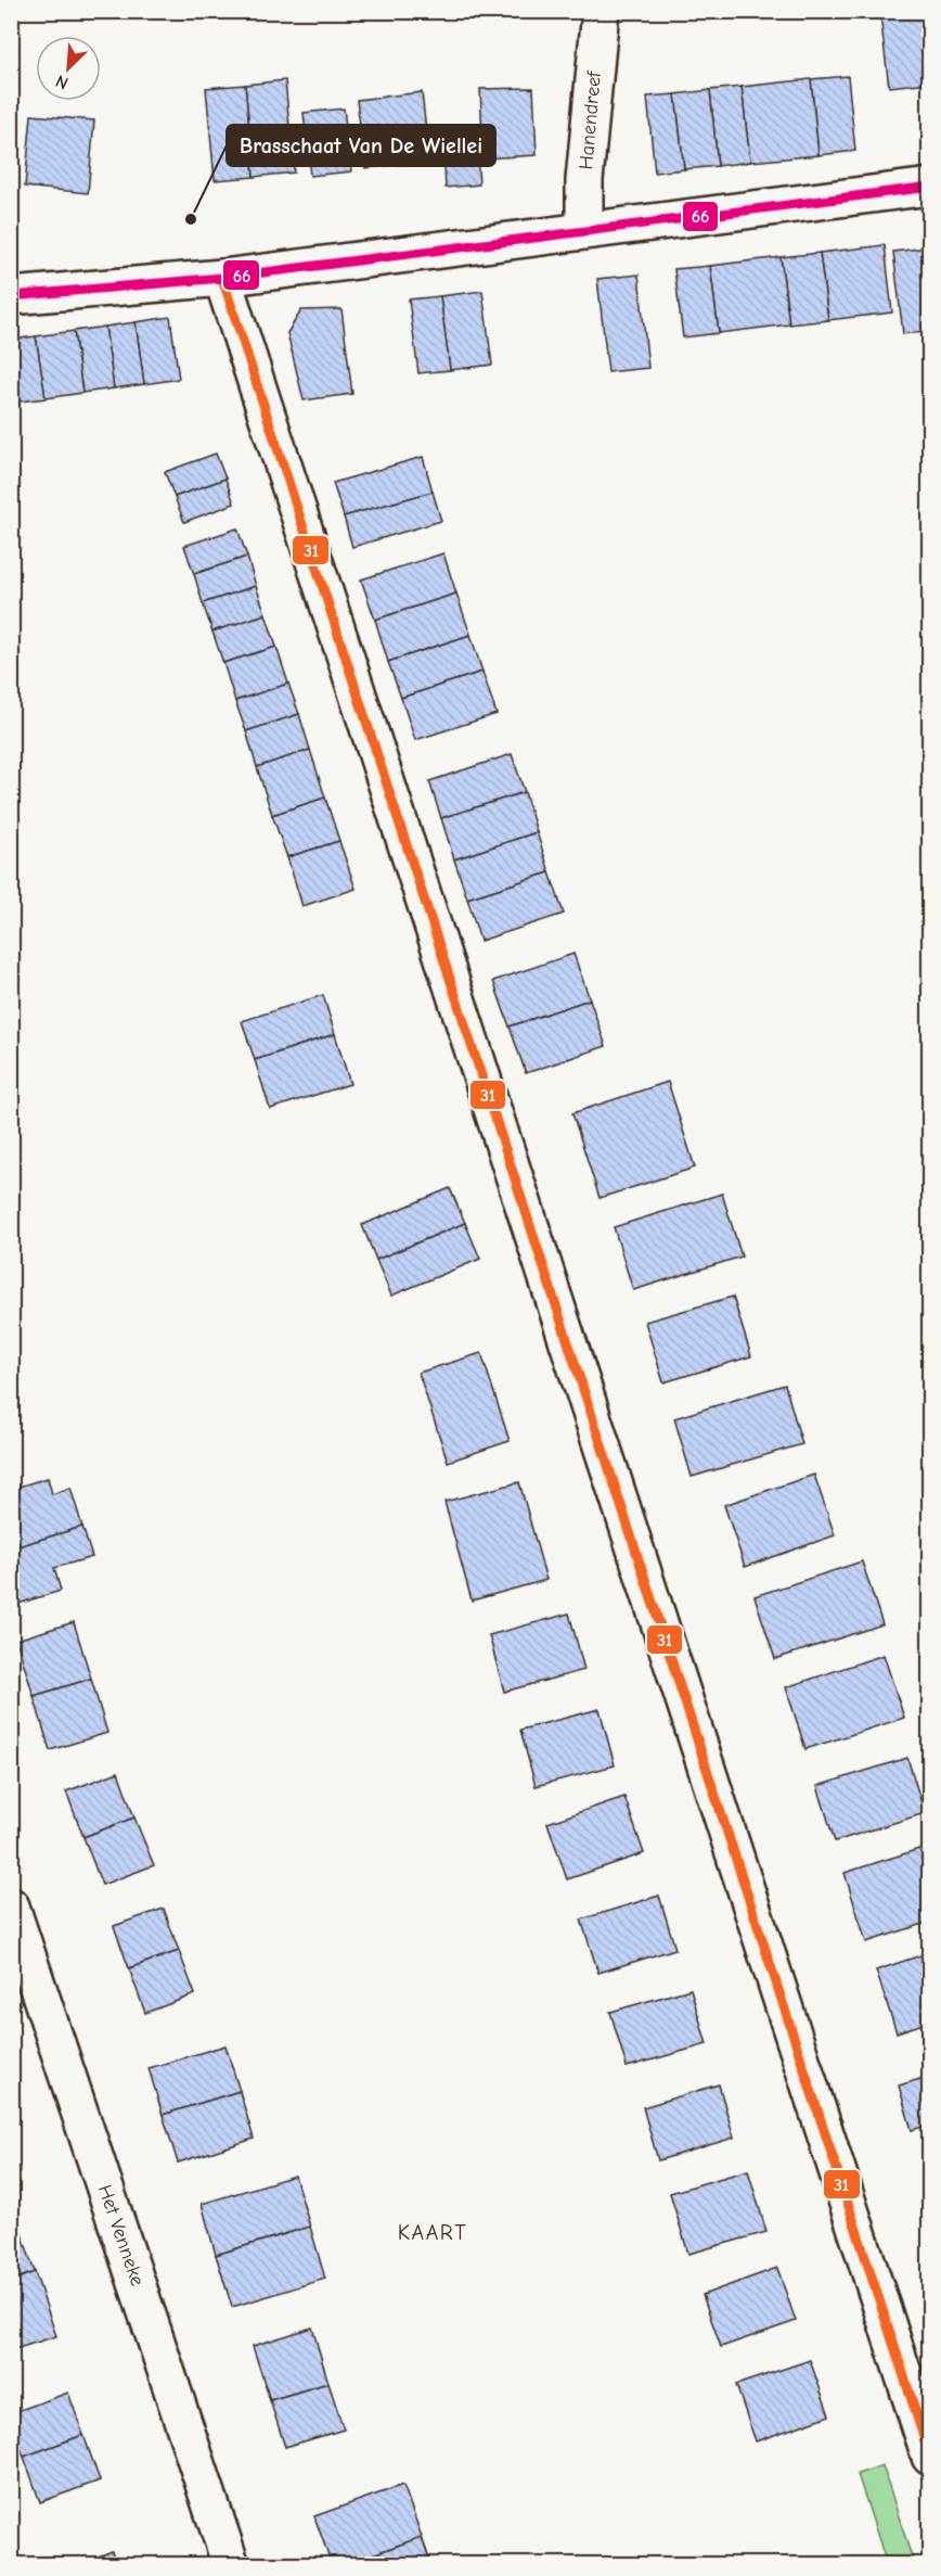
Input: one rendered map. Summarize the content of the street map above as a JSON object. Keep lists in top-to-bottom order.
{
  "streets": {
    "street": ["Hanendreef", "Het Venneke"]
  },
  "districts": ["KAART"],
  "places": ["Brasschaat Van De Wiellei"],
  "lines": ["transit line 66", "transit line 31"],
  "north": "bottom left"
}
